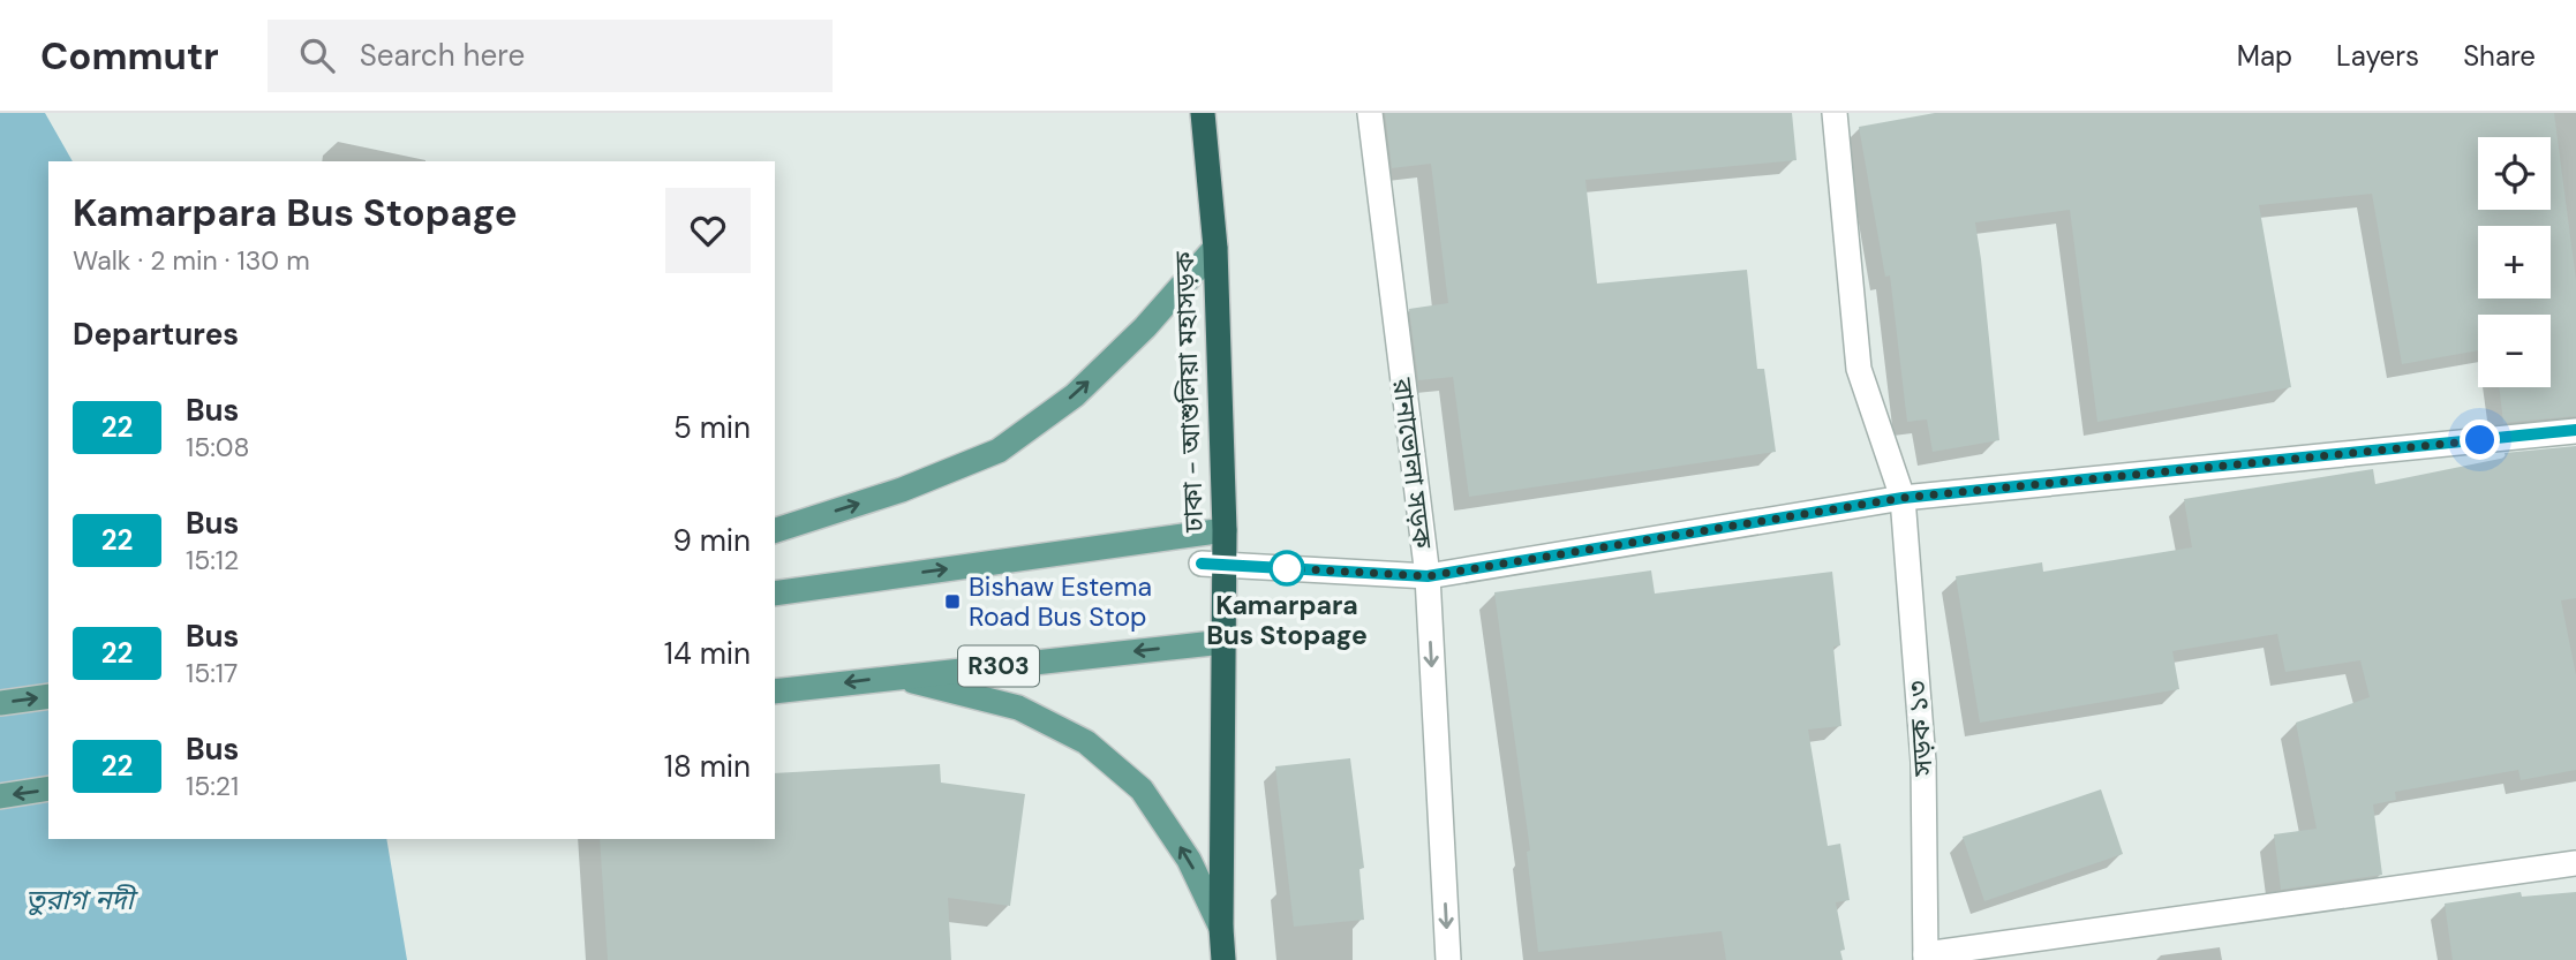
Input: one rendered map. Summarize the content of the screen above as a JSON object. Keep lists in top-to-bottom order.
{
  "streets": {
    "highway": ["ঢাকা - আশুলিয়া মহাসড়ক"],
    "main road": ["R303"],
    "street": ["রানাভোলা সড়ক", "সড়ক ১৩"]
  },
  "crossings": [
    ["ঢাকা - আশুলিয়া মহাসড়ক", "R303"]
  ],
  "one_way": ["রানাভোলা সড়ক"],
  "water": ["তুরাগ নদী"],
  "places": {
    "other": ["Kamarpara Bus Stopage"],
    "transit": ["Bishaw Estema Road Bus Stop"]
  },
  "lines": ["bus line 22"],
  "page": {
    "header": "Commutr",
    "search": "Search here",
    "nav": ["Map", "Layers", "Share"],
    "map_buttons": ["+", "−"],
    "heading": [
      ["Kamarpara Bus Stopage", "Walk · 2 min · 130 m"],
      "Departures"
    ],
    "list": [
      {
        "mark": "22",
        "name": "Bus",
        "note": "15:08",
        "value": "5 min"
      },
      {
        "mark": "22",
        "name": "Bus",
        "note": "15:12",
        "value": "9 min"
      },
      {
        "mark": "22",
        "name": "Bus",
        "note": "15:17",
        "value": "14 min"
      },
      {
        "mark": "22",
        "name": "Bus",
        "note": "15:21",
        "value": "18 min"
      }
    ]
  }
}
